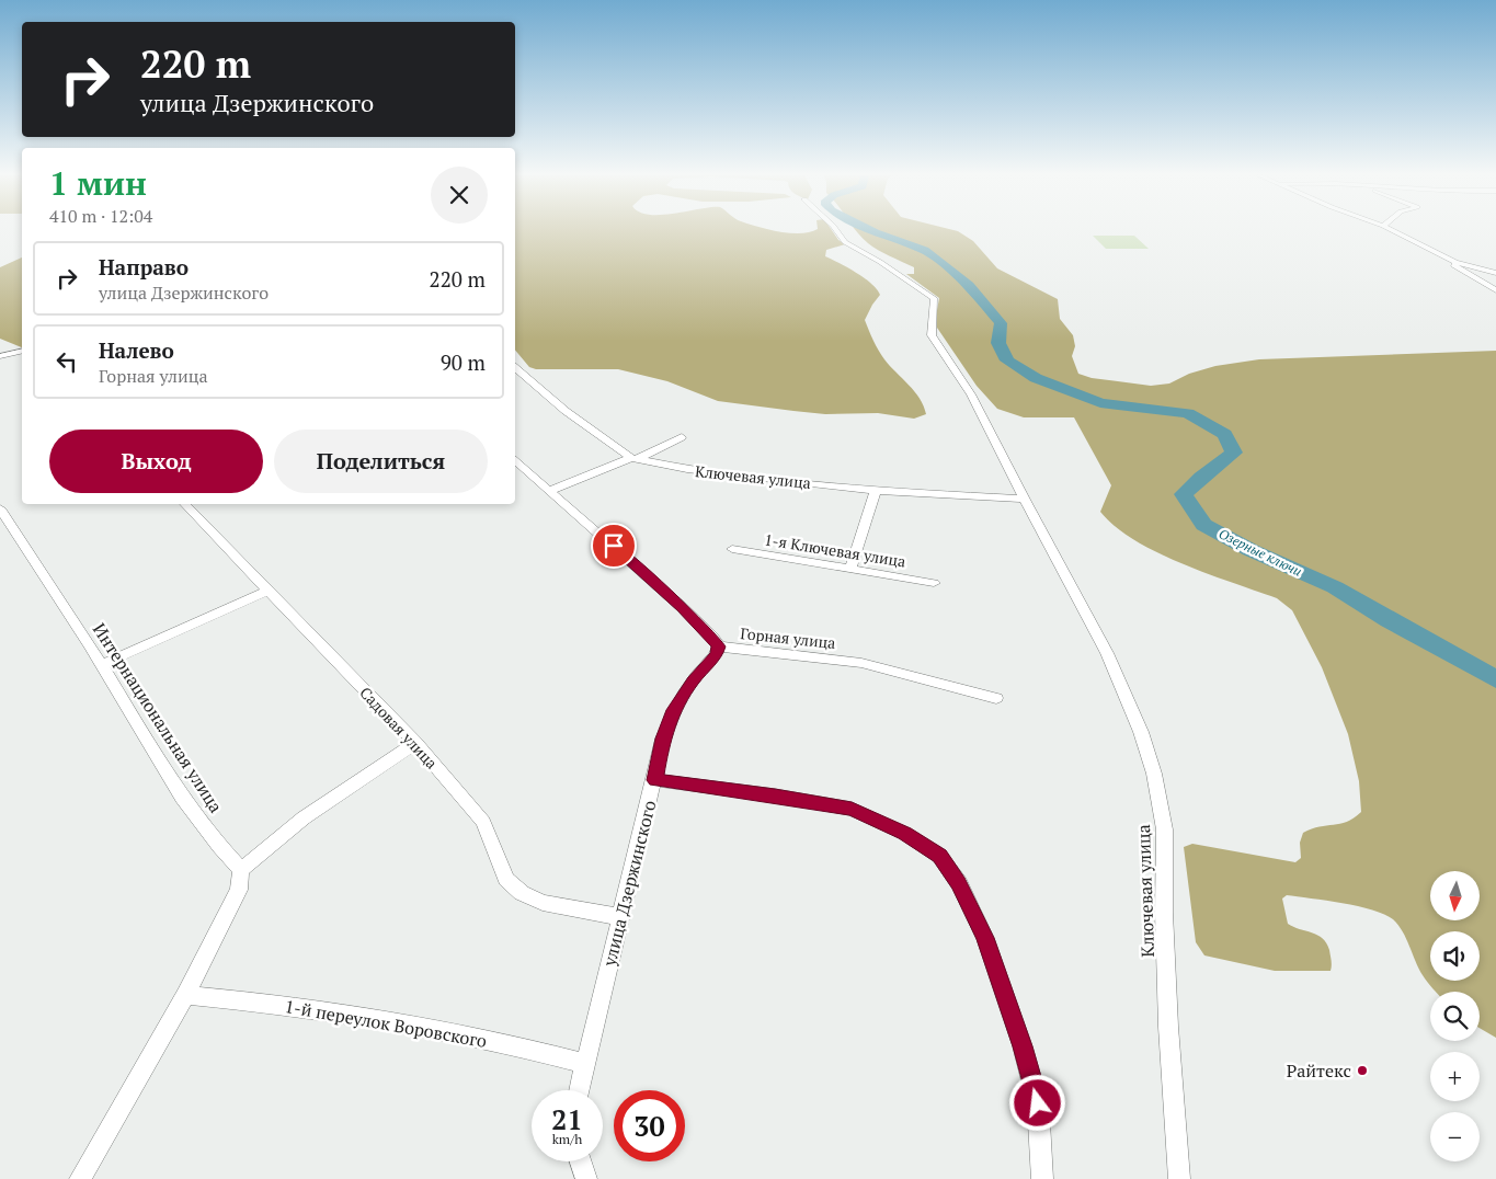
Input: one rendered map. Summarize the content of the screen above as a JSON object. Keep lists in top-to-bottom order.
{
  "streets": {
    "street": [
      "Ключевая улица",
      "1-я Ключевая улица",
      "Горная улица",
      "Интернациональная улица",
      "Садовая улица",
      "улица Дзержинского",
      "1-й переулок Воровского"
    ]
  },
  "crossings": [
    ["Горная улица", "улица Дзержинского"],
    ["Садовая улица", "улица Дзержинского"],
    ["улица Дзержинского", "1-й переулок Воровского"]
  ],
  "water": ["Озерные ключи"],
  "places": ["Райтекс"],
  "north": "bottom",
  "page": {
    "turn": ["220 m", "улица Дзержинского"],
    "heading": ["1 мин", "410 m · 12:04"],
    "list": [
      {
        "name": "Направо",
        "note": "улица Дзержинского",
        "value": "220 m"
      },
      {
        "name": "Налево",
        "note": "Горная улица",
        "value": "90 m"
      }
    ],
    "buttons": ["Выход", "Поделиться"],
    "map_buttons": ["+", "−"],
    "speed": "21 km/h",
    "limit": "30"
  }
}
